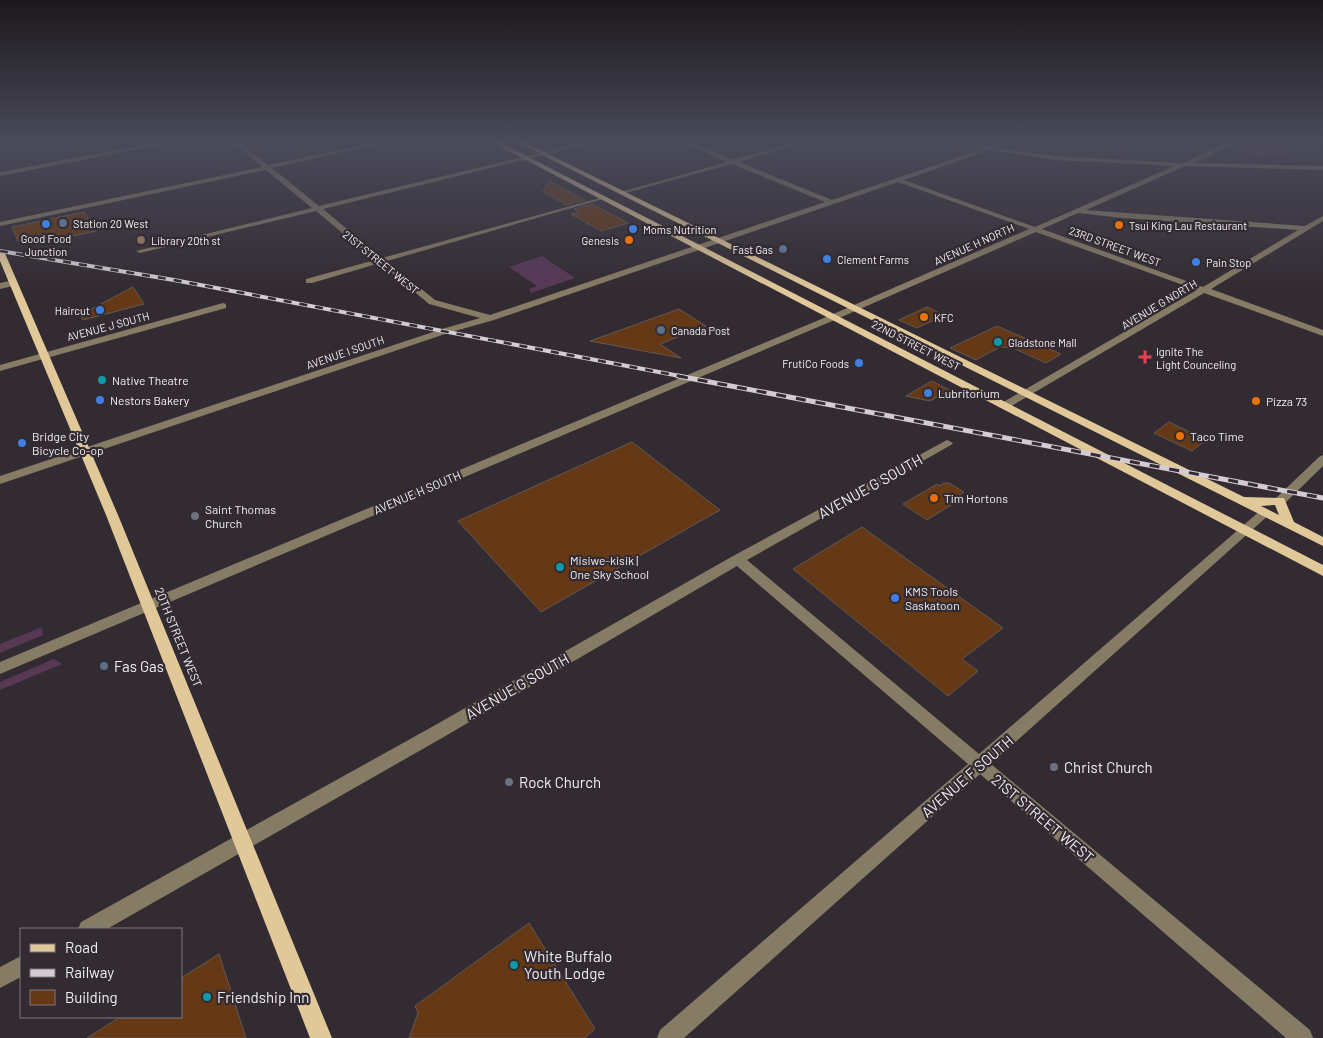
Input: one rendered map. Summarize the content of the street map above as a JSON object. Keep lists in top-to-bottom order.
{
  "streets": {
    "main road": ["22ND STREET WEST", "20TH STREET WEST"],
    "street": [
      "AVENUE H NORTH",
      "23RD STREET WEST",
      "21ST STREET WEST",
      "AVENUE G NORTH",
      "AVENUE J SOUTH",
      "AVENUE I SOUTH",
      "AVENUE G SOUTH",
      "AVENUE H SOUTH",
      "AVENUE F SOUTH"
    ]
  },
  "crossings": [
    ["AVENUE H NORTH", "23RD STREET WEST"],
    ["AVENUE H NORTH", "22ND STREET WEST"],
    ["AVENUE H NORTH", "AVENUE H SOUTH"],
    ["23RD STREET WEST", "AVENUE G NORTH"],
    ["21ST STREET WEST", "AVENUE I SOUTH"],
    ["21ST STREET WEST", "AVENUE G SOUTH"],
    ["21ST STREET WEST", "AVENUE F SOUTH"],
    ["AVENUE G NORTH", "22ND STREET WEST"],
    ["AVENUE J SOUTH", "20TH STREET WEST"],
    ["22ND STREET WEST", "AVENUE I SOUTH"],
    ["22ND STREET WEST", "AVENUE H SOUTH"],
    ["22ND STREET WEST", "AVENUE F SOUTH"],
    ["AVENUE I SOUTH", "20TH STREET WEST"],
    ["AVENUE G SOUTH", "20TH STREET WEST"],
    ["AVENUE H SOUTH", "20TH STREET WEST"]
  ],
  "places": {
    "other": [
      "Station 20 West",
      "Good Food Junction",
      "Tsui King Lau Restaurant",
      "Moms Nutrition",
      "Library 20th st",
      "Genesis",
      "Fast Gas",
      "Clement Farms",
      "Pain Stop",
      "Haircut",
      "KFC",
      "Canada Post",
      "Gladstone Mall",
      "FrutiCo Foods",
      "Native Theatre",
      "Lubritorium",
      "Nestors Bakery",
      "Pizza 73",
      "Taco Time",
      "Bridge City Bicycle Co-op",
      "Tim Hortons",
      "Saint Thomas Church",
      "Misiwe-kisik | One Sky School",
      "KMS Tools Saskatoon",
      "Fas Gas",
      "Christ Church",
      "Rock Church",
      "White Buffalo Youth Lodge",
      "Friendship Inn"
    ],
    "health": ["Ignite The Light Counceling"]
  },
  "legend": ["Road", "Railway", "Building"]
}
